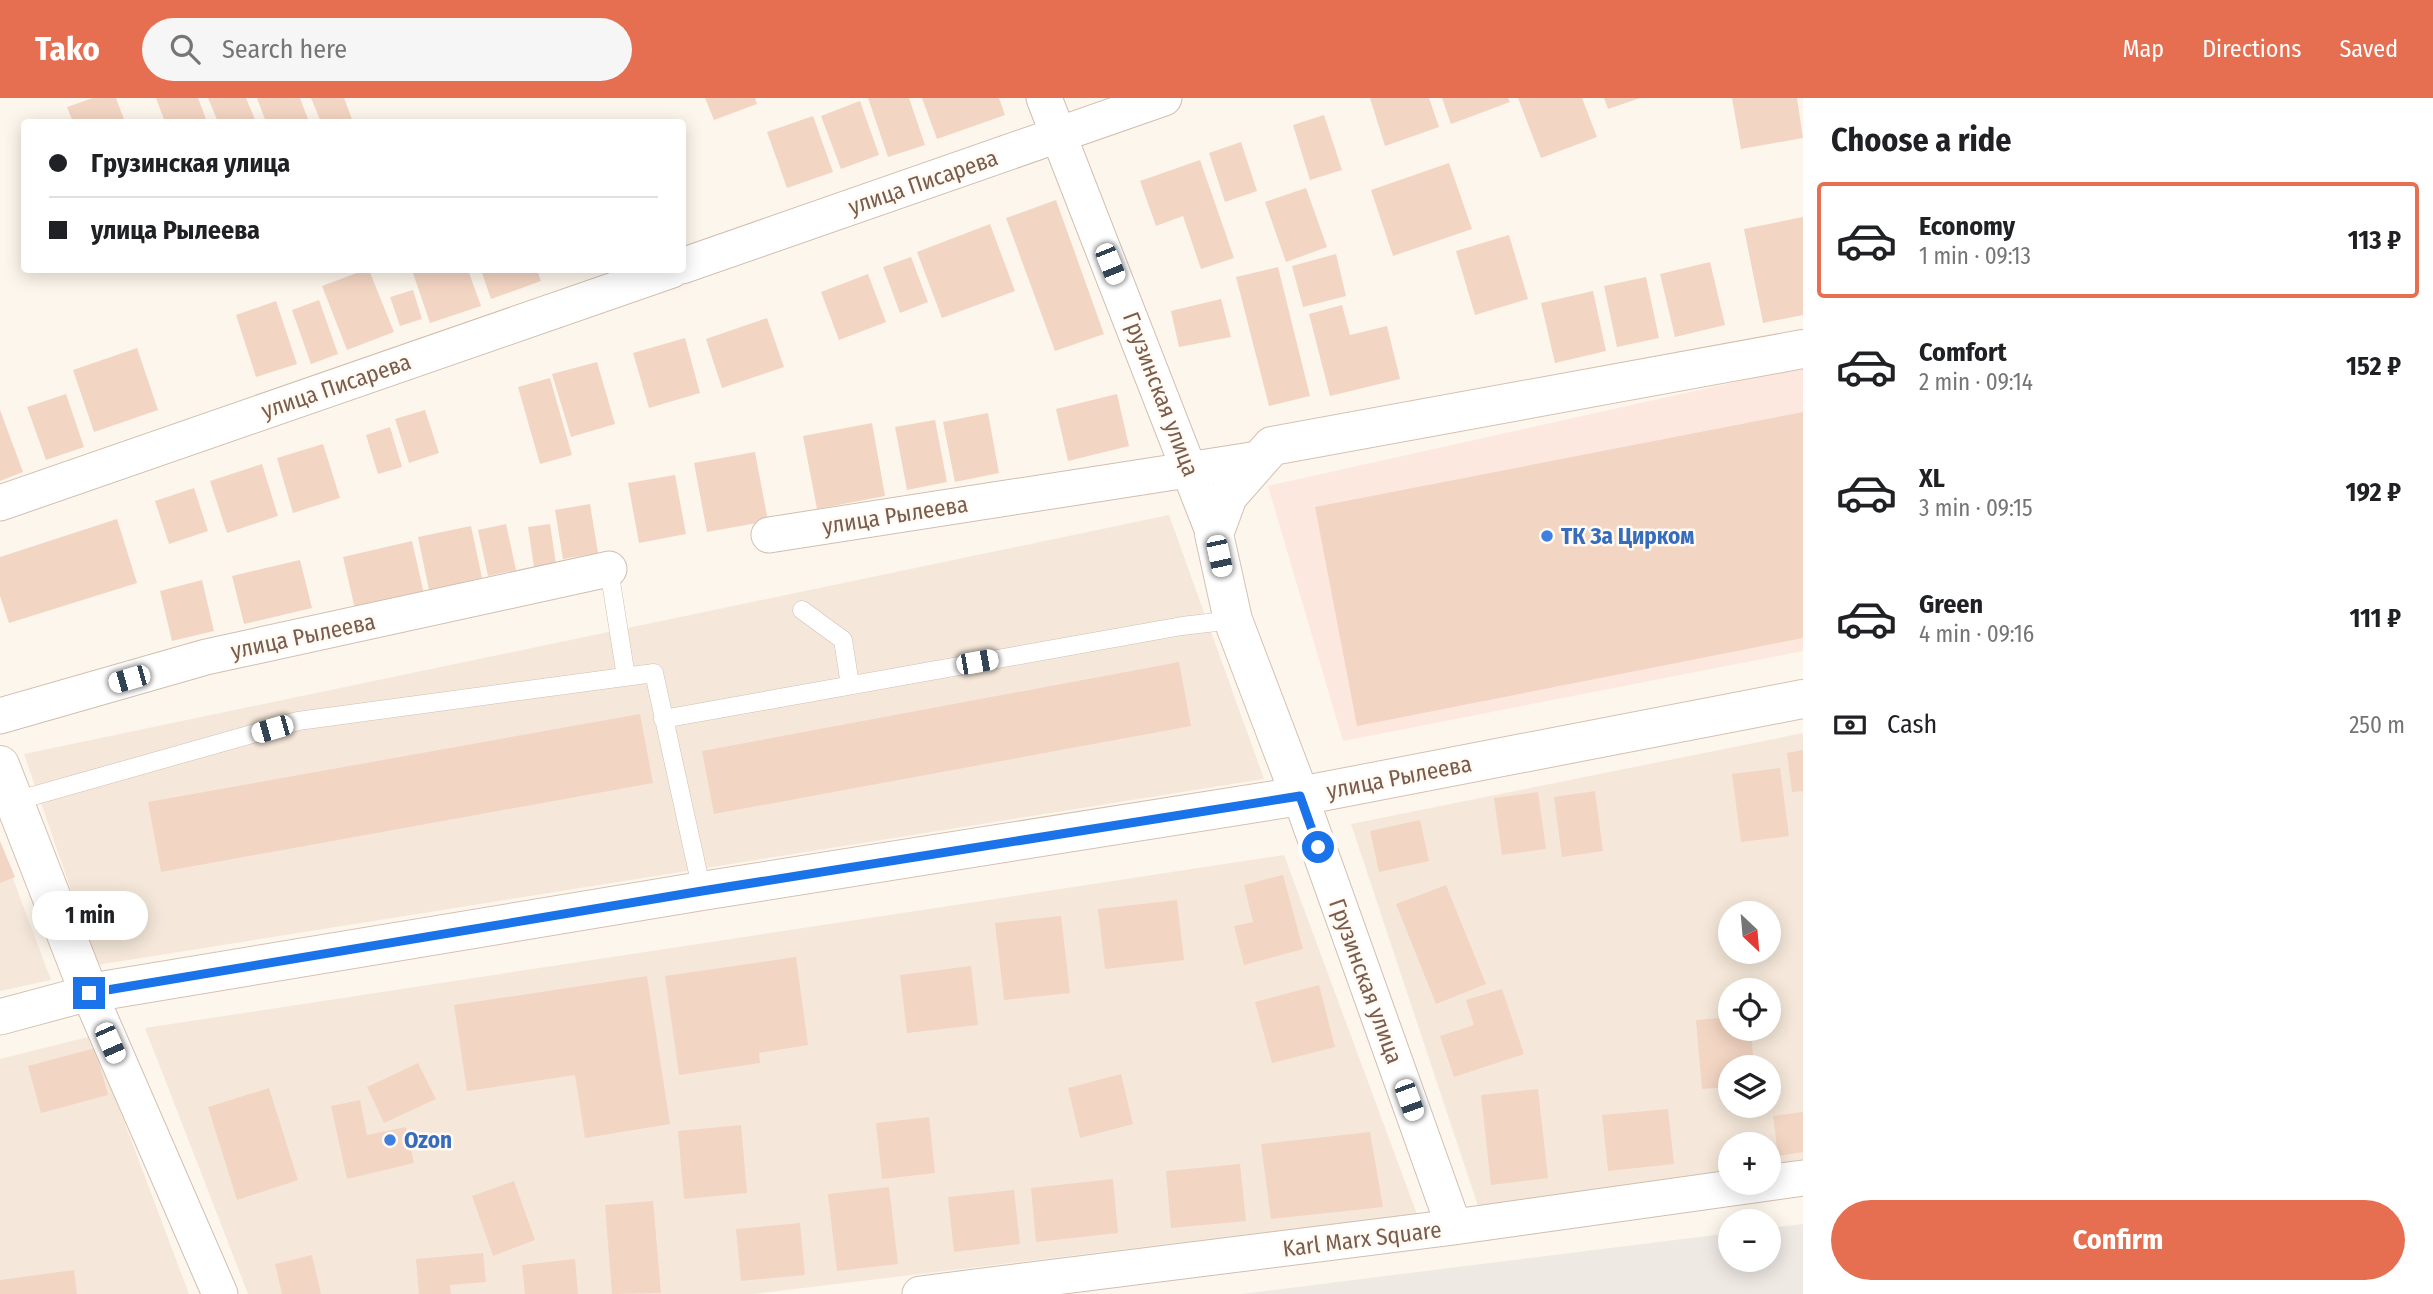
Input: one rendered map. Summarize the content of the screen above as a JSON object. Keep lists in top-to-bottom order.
{
  "streets": {
    "street": [
      "улица Писарева",
      "Грузинская улица",
      "улица Рылеева",
      "Karl Marx Square"
    ]
  },
  "crossings": [
    ["улица Писарева", "Грузинская улица"],
    ["Грузинская улица", "улица Рылеева"],
    ["Грузинская улица", "Karl Marx Square"]
  ],
  "places": ["ТК За Цирком", "Ozon"],
  "north": "bottom right",
  "page": {
    "header": "Tako",
    "search": "Search here",
    "nav": ["Map", "Directions", "Saved"],
    "heading": "Choose a ride",
    "banner": ["Грузинская улица", "улица Рылеева"],
    "list": [
      {
        "name": "Economy",
        "note": "1 min · 09:13",
        "value": "113 ₽"
      },
      {
        "name": "Comfort",
        "note": "2 min · 09:14",
        "value": "152 ₽"
      },
      {
        "name": "XL",
        "note": "3 min · 09:15",
        "value": "192 ₽"
      },
      {
        "name": "Green",
        "note": "4 min · 09:16",
        "value": "111 ₽"
      }
    ],
    "pay": ["Cash", "250 m"],
    "bubble": "1 min",
    "map_buttons": ["+", "−"],
    "buttons": "Confirm"
  }
}
